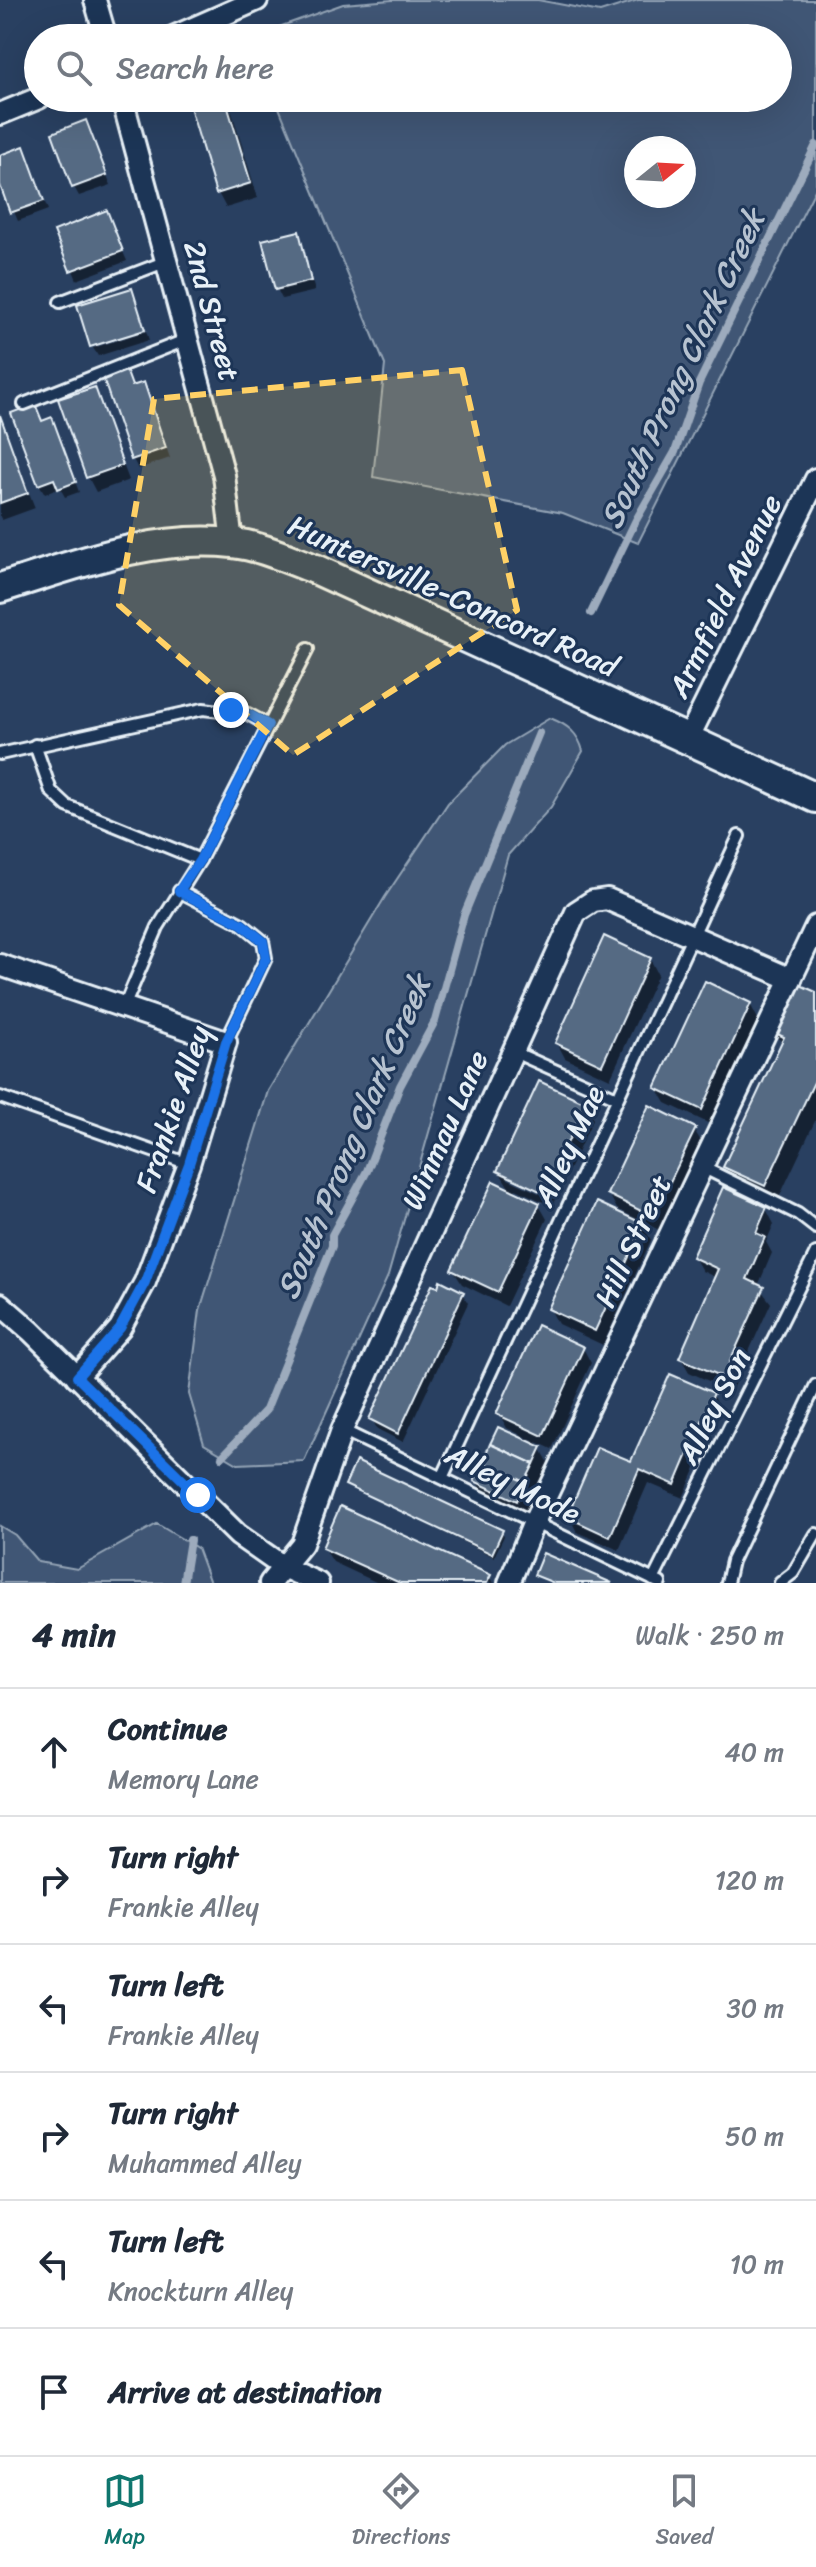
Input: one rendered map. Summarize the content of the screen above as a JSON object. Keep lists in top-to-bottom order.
{
  "streets": {
    "main road": ["Huntersville-Concord Road"],
    "street": [
      "2nd Street",
      "Armfield Avenue",
      "Frankie Alley",
      "Winmau Lane",
      "Hill Street"
    ],
    "lane": ["Alley Mae", "Alley Son", "Alley Mode"]
  },
  "crossings": [
    ["2nd Street", "Huntersville-Concord Road"],
    ["Huntersville-Concord Road", "Armfield Avenue"],
    ["Winmau Lane", "Alley Mae"],
    ["Winmau Lane", "Hill Street"],
    ["Winmau Lane", "Alley Mode"],
    ["Alley Mae", "Alley Mode"],
    ["Hill Street", "Alley Mode"],
    ["Alley Son", "Alley Mode"]
  ],
  "water": ["South Prong Clark Creek"],
  "north": "right",
  "page": {
    "search": "Search here",
    "heading": ["4 min", "Walk · 250 m"],
    "list": [
      ["Continue", "Memory Lane", "40 m"],
      ["Turn right", "Frankie Alley", "120 m"],
      ["Turn left", "Frankie Alley", "30 m"],
      ["Turn right", "Muhammed Alley", "50 m"],
      ["Turn left", "Knockturn Alley", "10 m"],
      "Arrive at destination"
    ],
    "nav": ["Map", "Directions", "Saved"]
  }
}
